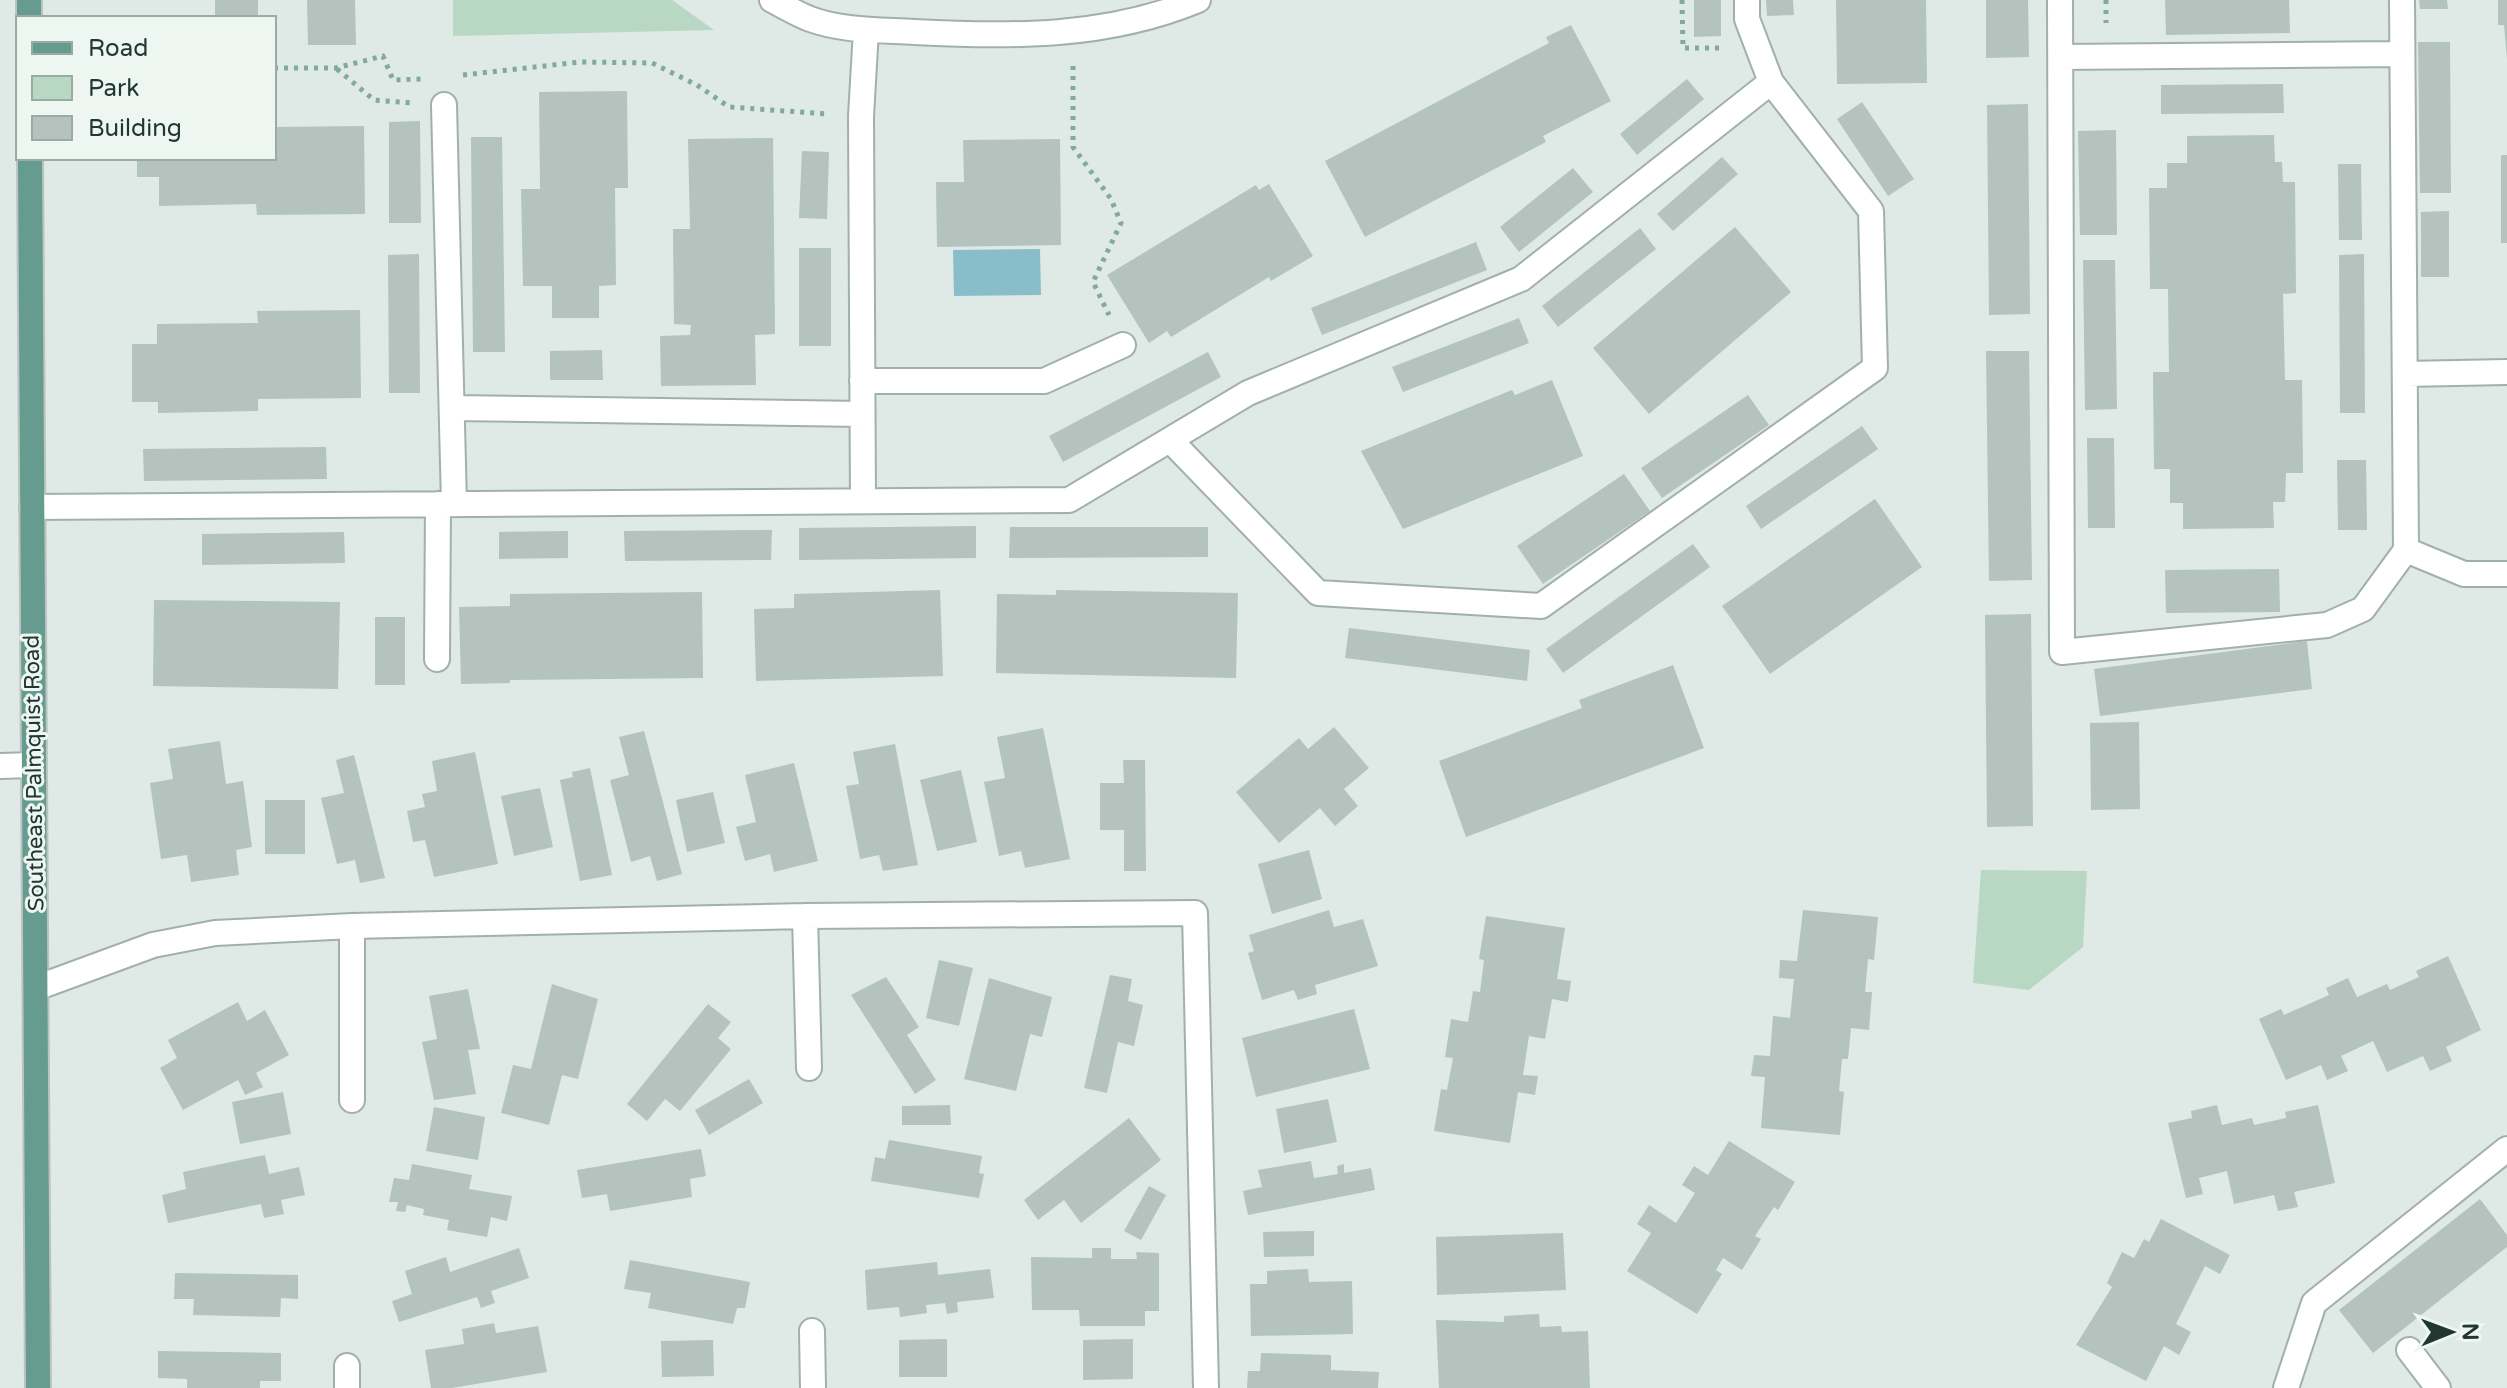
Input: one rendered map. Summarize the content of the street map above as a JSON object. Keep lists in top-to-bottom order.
{
  "streets": {
    "main road": ["Southeast Palmquist Road"]
  },
  "legend": ["Road", "Park", "Building"],
  "north": "right"
}
